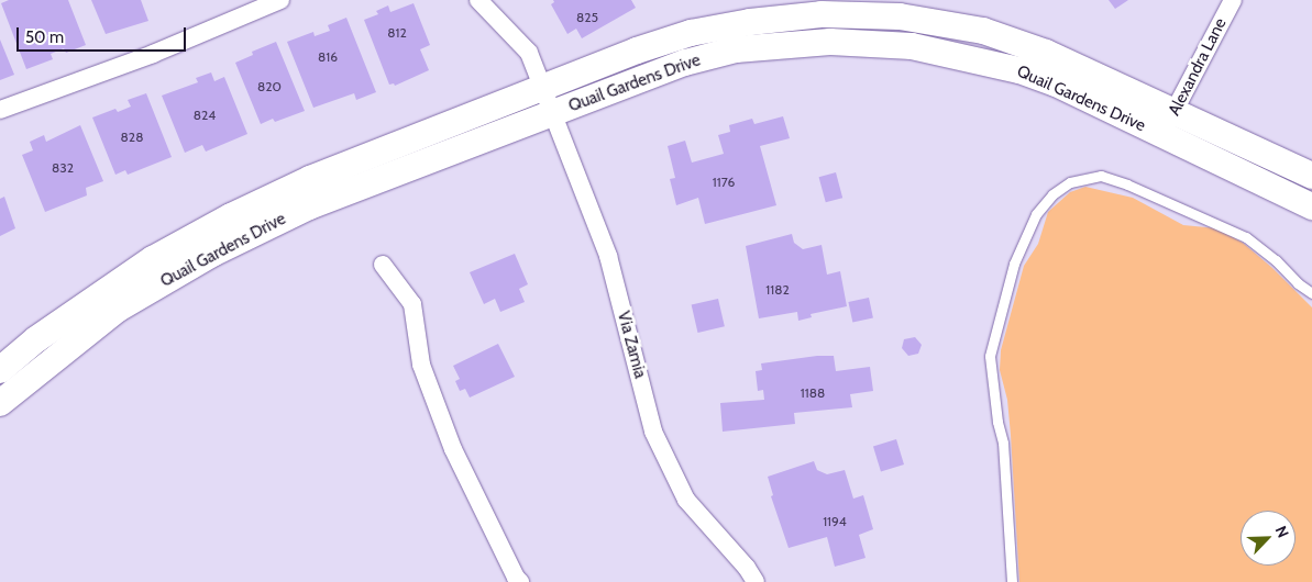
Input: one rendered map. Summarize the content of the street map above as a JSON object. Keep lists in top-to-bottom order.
{
  "streets": {
    "main road": ["Quail Gardens Drive"],
    "street": ["Alexandra Lane", "Via Zamia"]
  },
  "crossings": [
    ["Alexandra Lane", "Quail Gardens Drive"],
    ["Quail Gardens Drive", "Via Zamia"]
  ],
  "house_numbers": [
    "825",
    "812",
    "816",
    "820",
    "824",
    "828",
    "832",
    "1176",
    "1182",
    "1188",
    "1194"
  ],
  "scale_bar": "50 m",
  "north": "top right"
}
